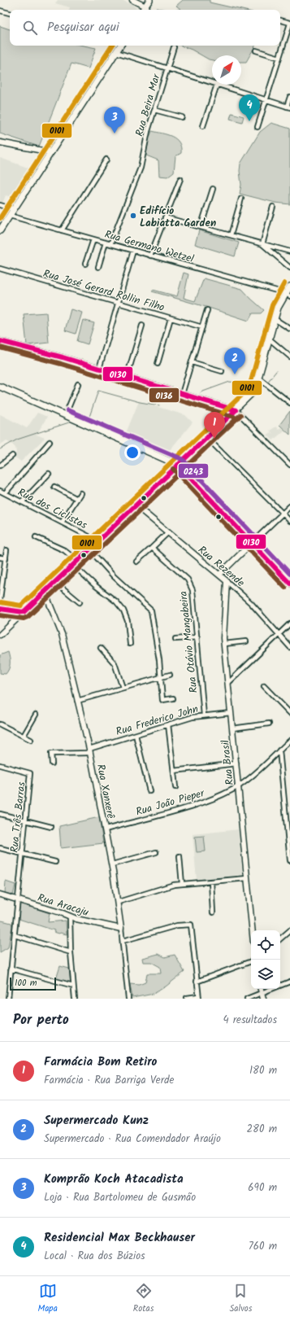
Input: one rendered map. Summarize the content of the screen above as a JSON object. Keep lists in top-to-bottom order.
{
  "streets": {
    "street": [
      "Rua Beira Mar",
      "Rua Germano Wetzel",
      "Rua José Gerard Rollin Filho",
      "Rua dos Ciclistas",
      "Rua Rezende",
      "Rua Otávio Mangabeira",
      "Rua Frederico John",
      "Rua Brasil",
      "Rua Xanxerê",
      "Rua João Pieper",
      "Rua Três Barras",
      "Rua Aracaju"
    ]
  },
  "crossings": [
    ["Rua Beira Mar", "Rua Germano Wetzel"],
    ["Rua Rezende", "Rua Brasil"],
    ["Rua Otávio Mangabeira", "Rua Frederico John"],
    ["Rua Frederico John", "Rua Brasil"],
    ["Rua Frederico John", "Rua Xanxerê"],
    ["Rua Brasil", "Rua João Pieper"],
    ["Rua Xanxerê", "Rua João Pieper"],
    ["Rua Xanxerê", "Rua Aracaju"],
    ["Rua Três Barras", "Rua Aracaju"]
  ],
  "places": ["Edifício Labiatta Garden"],
  "lines": [
    "transit line 0101",
    "transit line 0130",
    "transit line 0136",
    "transit line 0243"
  ],
  "scale_bar": "100 m",
  "north": "top right",
  "page": {
    "search": "Pesquisar aqui",
    "pins": [
      "4",
      "3",
      "2",
      "1"
    ],
    "scale": "100 m",
    "heading": ["Por perto", "4 resultados"],
    "list": [
      {
        "mark": "1",
        "name": "Farmácia Bom Retiro",
        "note": "Farmácia · Rua Barriga Verde",
        "value": "180 m"
      },
      {
        "mark": "2",
        "name": "Supermercado Kunz",
        "note": "Supermercado · Rua Comendador Araújo",
        "value": "280 m"
      },
      {
        "mark": "3",
        "name": "Komprão Koch Atacadista",
        "note": "Loja · Rua Bartolomeu de Gusmão",
        "value": "690 m"
      },
      {
        "mark": "4",
        "name": "Residencial Max Beckhauser",
        "note": "Local · Rua dos Búzios",
        "value": "760 m"
      }
    ],
    "nav": ["Mapa", "Rotas", "Salvos"]
  }
}
